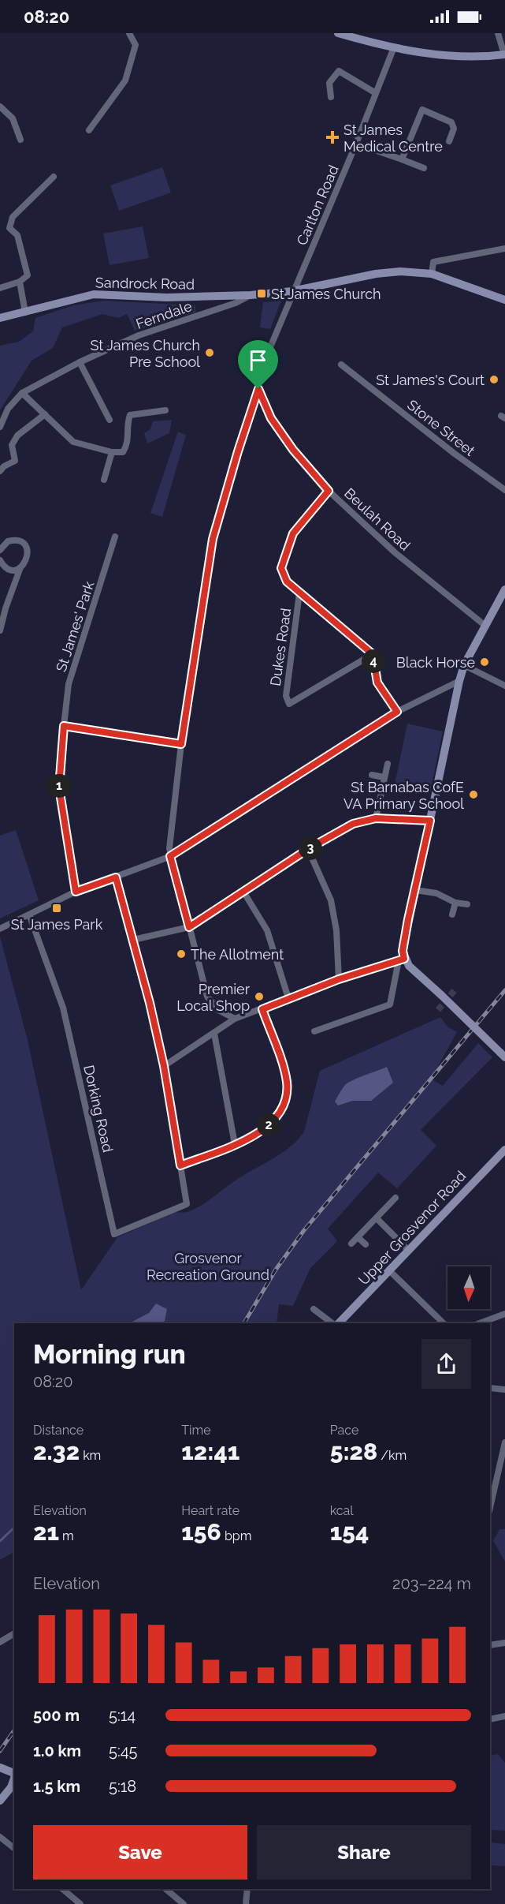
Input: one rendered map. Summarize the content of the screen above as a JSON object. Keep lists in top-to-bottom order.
{
  "streets": {
    "street": [
      "Carlton Road",
      "Sandrock Road",
      "Ferndale",
      "Stone Street",
      "Beulah Road",
      "St James' Park",
      "Dukes Road",
      "Dorking Road",
      "Upper Grosvenor Road"
    ]
  },
  "crossings": [
    ["Carlton Road", "Sandrock Road"],
    ["Carlton Road", "Beulah Road"],
    ["Sandrock Road", "Ferndale"]
  ],
  "parks": ["Grosvenor Recreation Ground"],
  "places": {
    "health": ["St James Medical Centre"],
    "transit": ["St James Church", "St James Park"],
    "other": [
      "St James Church Pre School",
      "St James's Court",
      "Black Horse",
      "St Barnabas CofE VA Primary School",
      "The Allotment",
      "Premier Local Shop"
    ]
  },
  "north": "bottom",
  "page": {
    "status": "08:20",
    "pins": [
      "4",
      "1",
      "3",
      "2"
    ],
    "heading": ["Morning run", "08:20"],
    "stats": [
      ["Distance", "2.32 km"],
      ["Time", "12:41"],
      ["Pace", "5:28 /km"],
      ["Elevation", "21 m"],
      ["Heart rate", "156 bpm"],
      ["kcal", "154"]
    ],
    "chart": ["Elevation", "203–224 m"],
    "list": [
      {
        "name": "500 m",
        "note": "5:14"
      },
      {
        "name": "1.0 km",
        "note": "5:45"
      },
      {
        "name": "1.5 km",
        "note": "5:18"
      }
    ],
    "buttons": ["Save", "Share"]
  }
}
